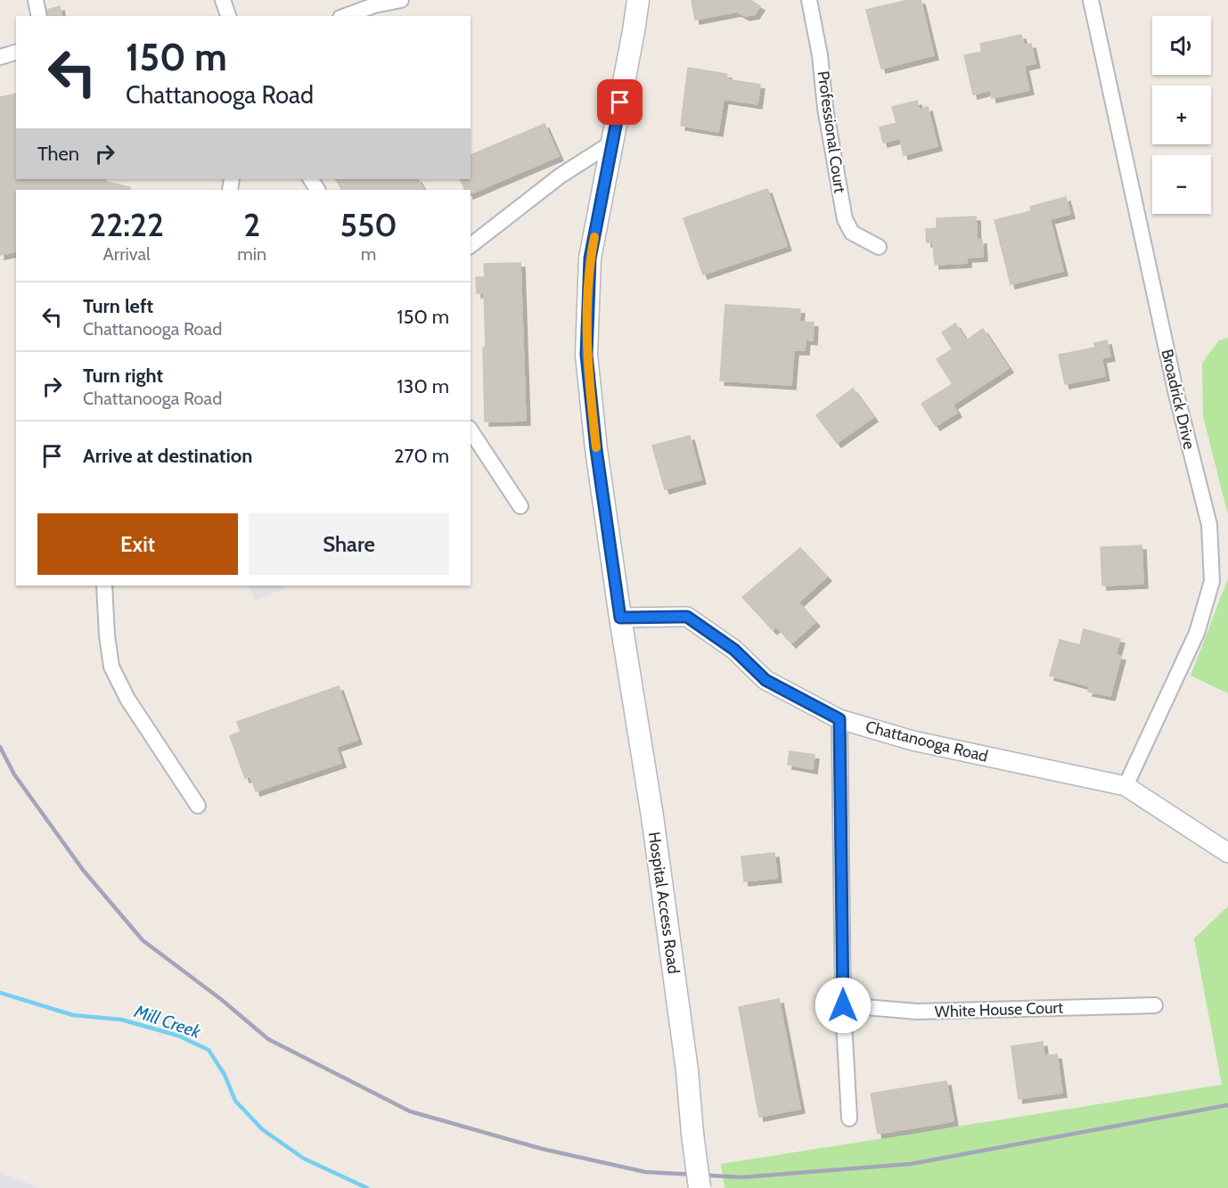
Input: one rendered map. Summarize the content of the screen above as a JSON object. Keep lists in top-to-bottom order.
{
  "streets": {
    "main road": ["Hospital Access Road"],
    "street": [
      "Professional Court",
      "Broadrick Drive",
      "Chattanooga Road",
      "White House Court"
    ]
  },
  "crossings": [
    ["Broadrick Drive", "Chattanooga Road"],
    ["Chattanooga Road", "Hospital Access Road"]
  ],
  "water": ["Mill Creek"],
  "page": {
    "map_buttons": ["+", "−"],
    "turn": ["150 m", "Chattanooga Road"],
    "then": "Then",
    "eta": [
      "22:22",
      "Arrival",
      "2",
      "min",
      "550",
      "m"
    ],
    "list": [
      {
        "name": "Turn left",
        "note": "Chattanooga Road",
        "value": "150 m"
      },
      {
        "name": "Turn right",
        "note": "Chattanooga Road",
        "value": "130 m"
      },
      {
        "name": "Arrive at destination",
        "value": "270 m"
      }
    ],
    "buttons": ["Exit", "Share"]
  }
}
